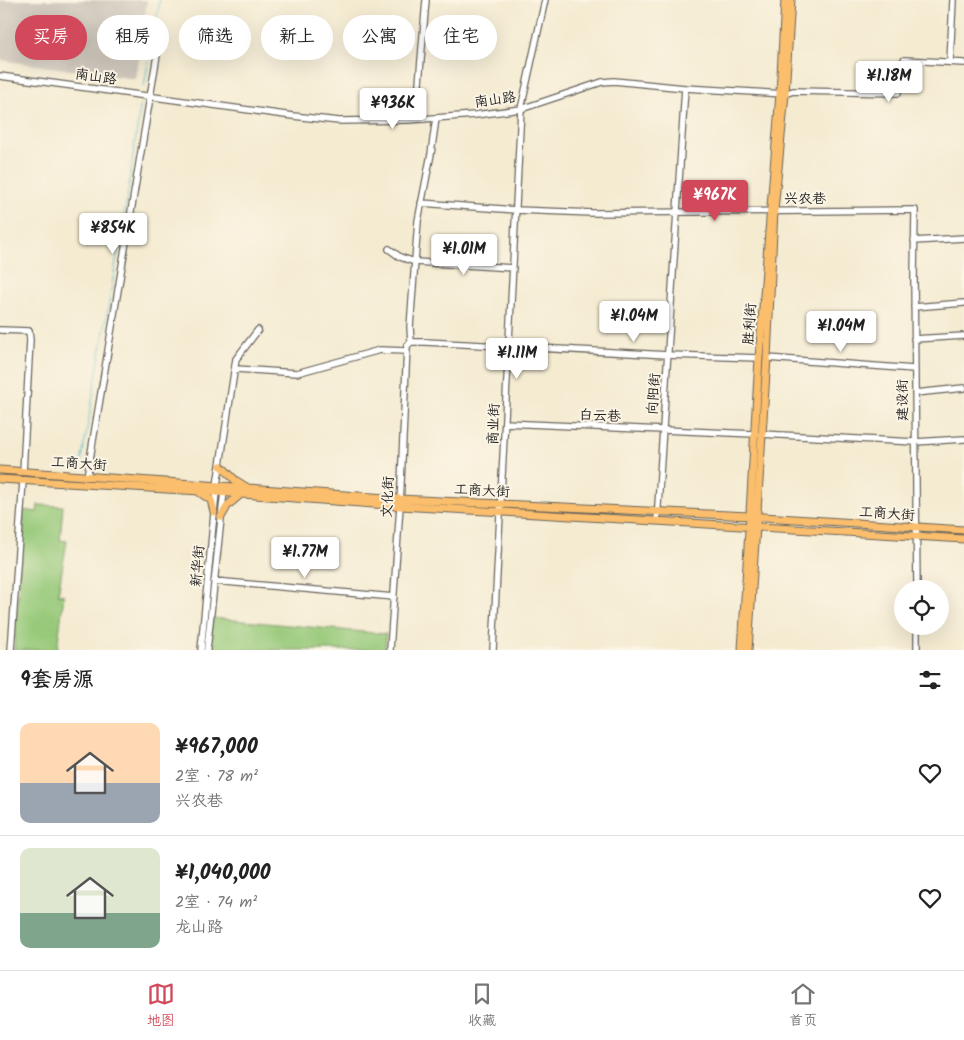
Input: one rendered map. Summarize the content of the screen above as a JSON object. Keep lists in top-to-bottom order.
{
  "streets": {
    "main road": ["胜利街", "工商大街"],
    "street": [
      "南山路",
      "兴农巷",
      "向阳街",
      "建设街",
      "白云巷",
      "商业街",
      "文化街",
      "新华街"
    ]
  },
  "crossings": [
    ["南山路", "胜利街"],
    ["南山路", "向阳街"],
    ["南山路", "商业街"],
    ["南山路", "文化街"],
    ["兴农巷", "胜利街"],
    ["兴农巷", "向阳街"],
    ["兴农巷", "建设街"],
    ["兴农巷", "商业街"],
    ["兴农巷", "文化街"],
    ["胜利街", "白云巷"],
    ["胜利街", "工商大街"],
    ["向阳街", "白云巷"],
    ["向阳街", "工商大街"],
    ["建设街", "白云巷"],
    ["建设街", "工商大街"],
    ["白云巷", "商业街"],
    ["商业街", "工商大街"],
    ["工商大街", "文化街"],
    ["工商大街", "新华街"]
  ],
  "page": {
    "chip": [
      "买房",
      "租房",
      "筛选",
      "新上",
      "公寓",
      "住宅"
    ],
    "price": [
      "¥1.18M",
      "¥936K",
      "¥967K",
      "¥854K",
      "¥1.01M",
      "¥1.04M",
      "¥1.04M",
      "¥1.11M",
      "¥1.77M"
    ],
    "heading": "9套房源",
    "list": [
      {
        "name": "¥967,000",
        "note": "2室 · 78 m² · 兴农巷"
      },
      {
        "name": "¥1,040,000",
        "note": "2室 · 74 m² · 龙山路"
      }
    ],
    "tabs": ["地图", "收藏", "首页"]
  }
}
